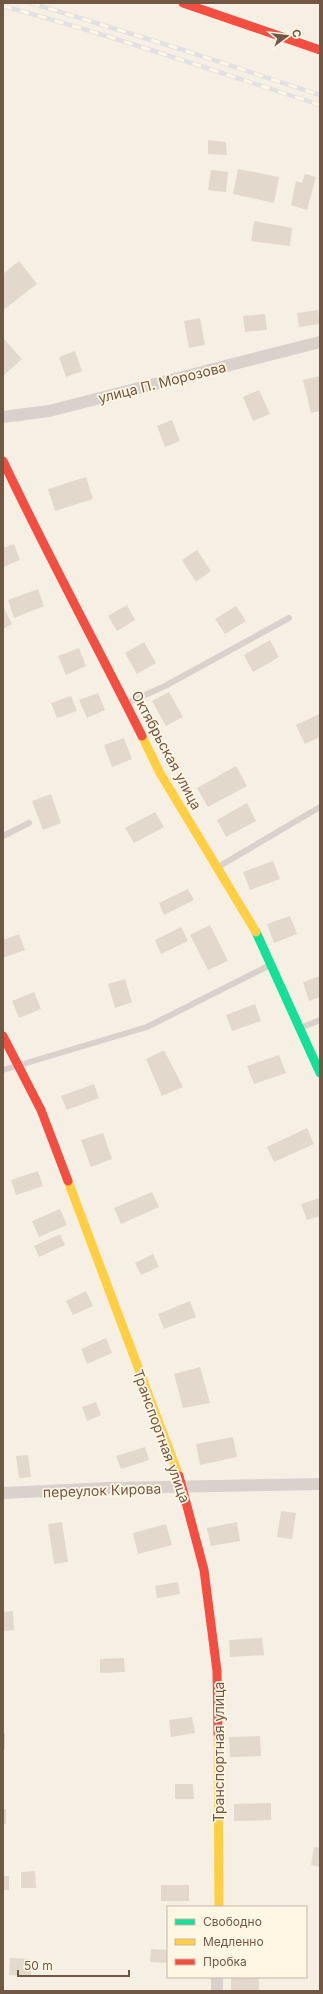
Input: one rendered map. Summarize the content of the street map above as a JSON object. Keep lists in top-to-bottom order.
{
  "streets": {
    "street": [
      "улица П. Морозова",
      "Октябрьская улица",
      "Транспортная улица",
      "переулок Кирова"
    ]
  },
  "crossings": [
    ["Транспортная улица", "переулок Кирова"]
  ],
  "legend": ["Свободно", "Медленно", "Пробка"],
  "scale_bar": "50 m",
  "north": "right"
}
